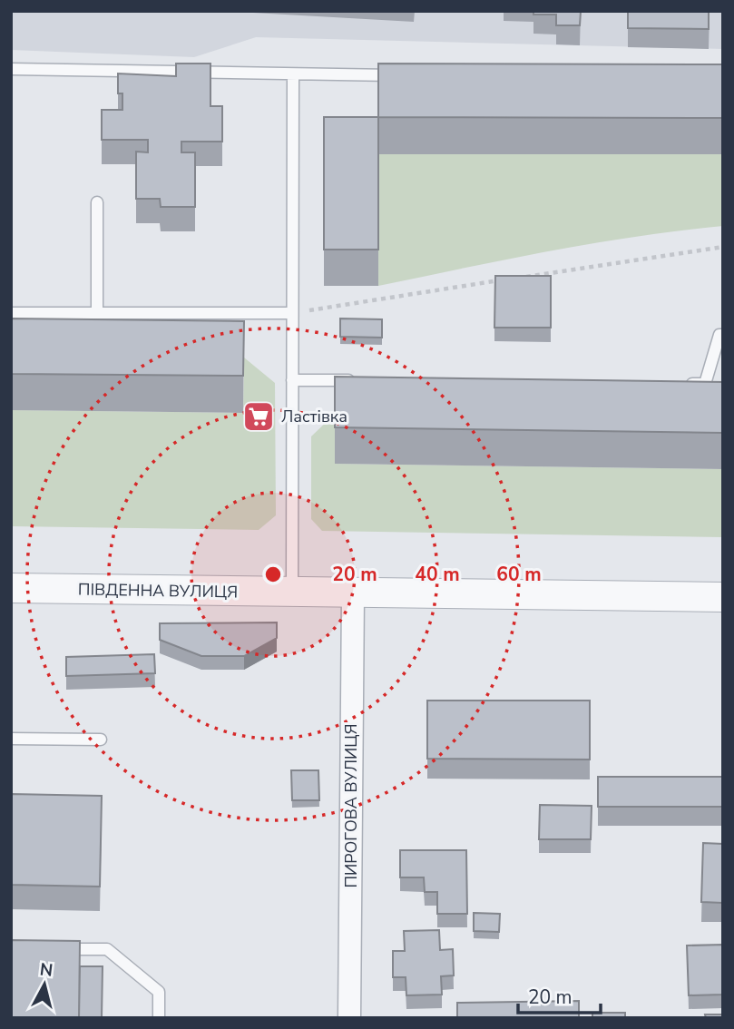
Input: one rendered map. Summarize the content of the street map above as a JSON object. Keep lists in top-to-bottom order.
{
  "streets": {
    "street": ["ПІВДЕННА ВУЛИЦЯ", "ПИРОГОВА ВУЛИЦЯ"]
  },
  "crossings": [
    ["ПІВДЕННА ВУЛИЦЯ", "ПИРОГОВА ВУЛИЦЯ"]
  ],
  "places": {
    "supermarket": ["Ластівка"]
  },
  "scale_bar": "20 m",
  "north": "top",
  "rings": ["20 m", "40 m", "60 m"]
}
